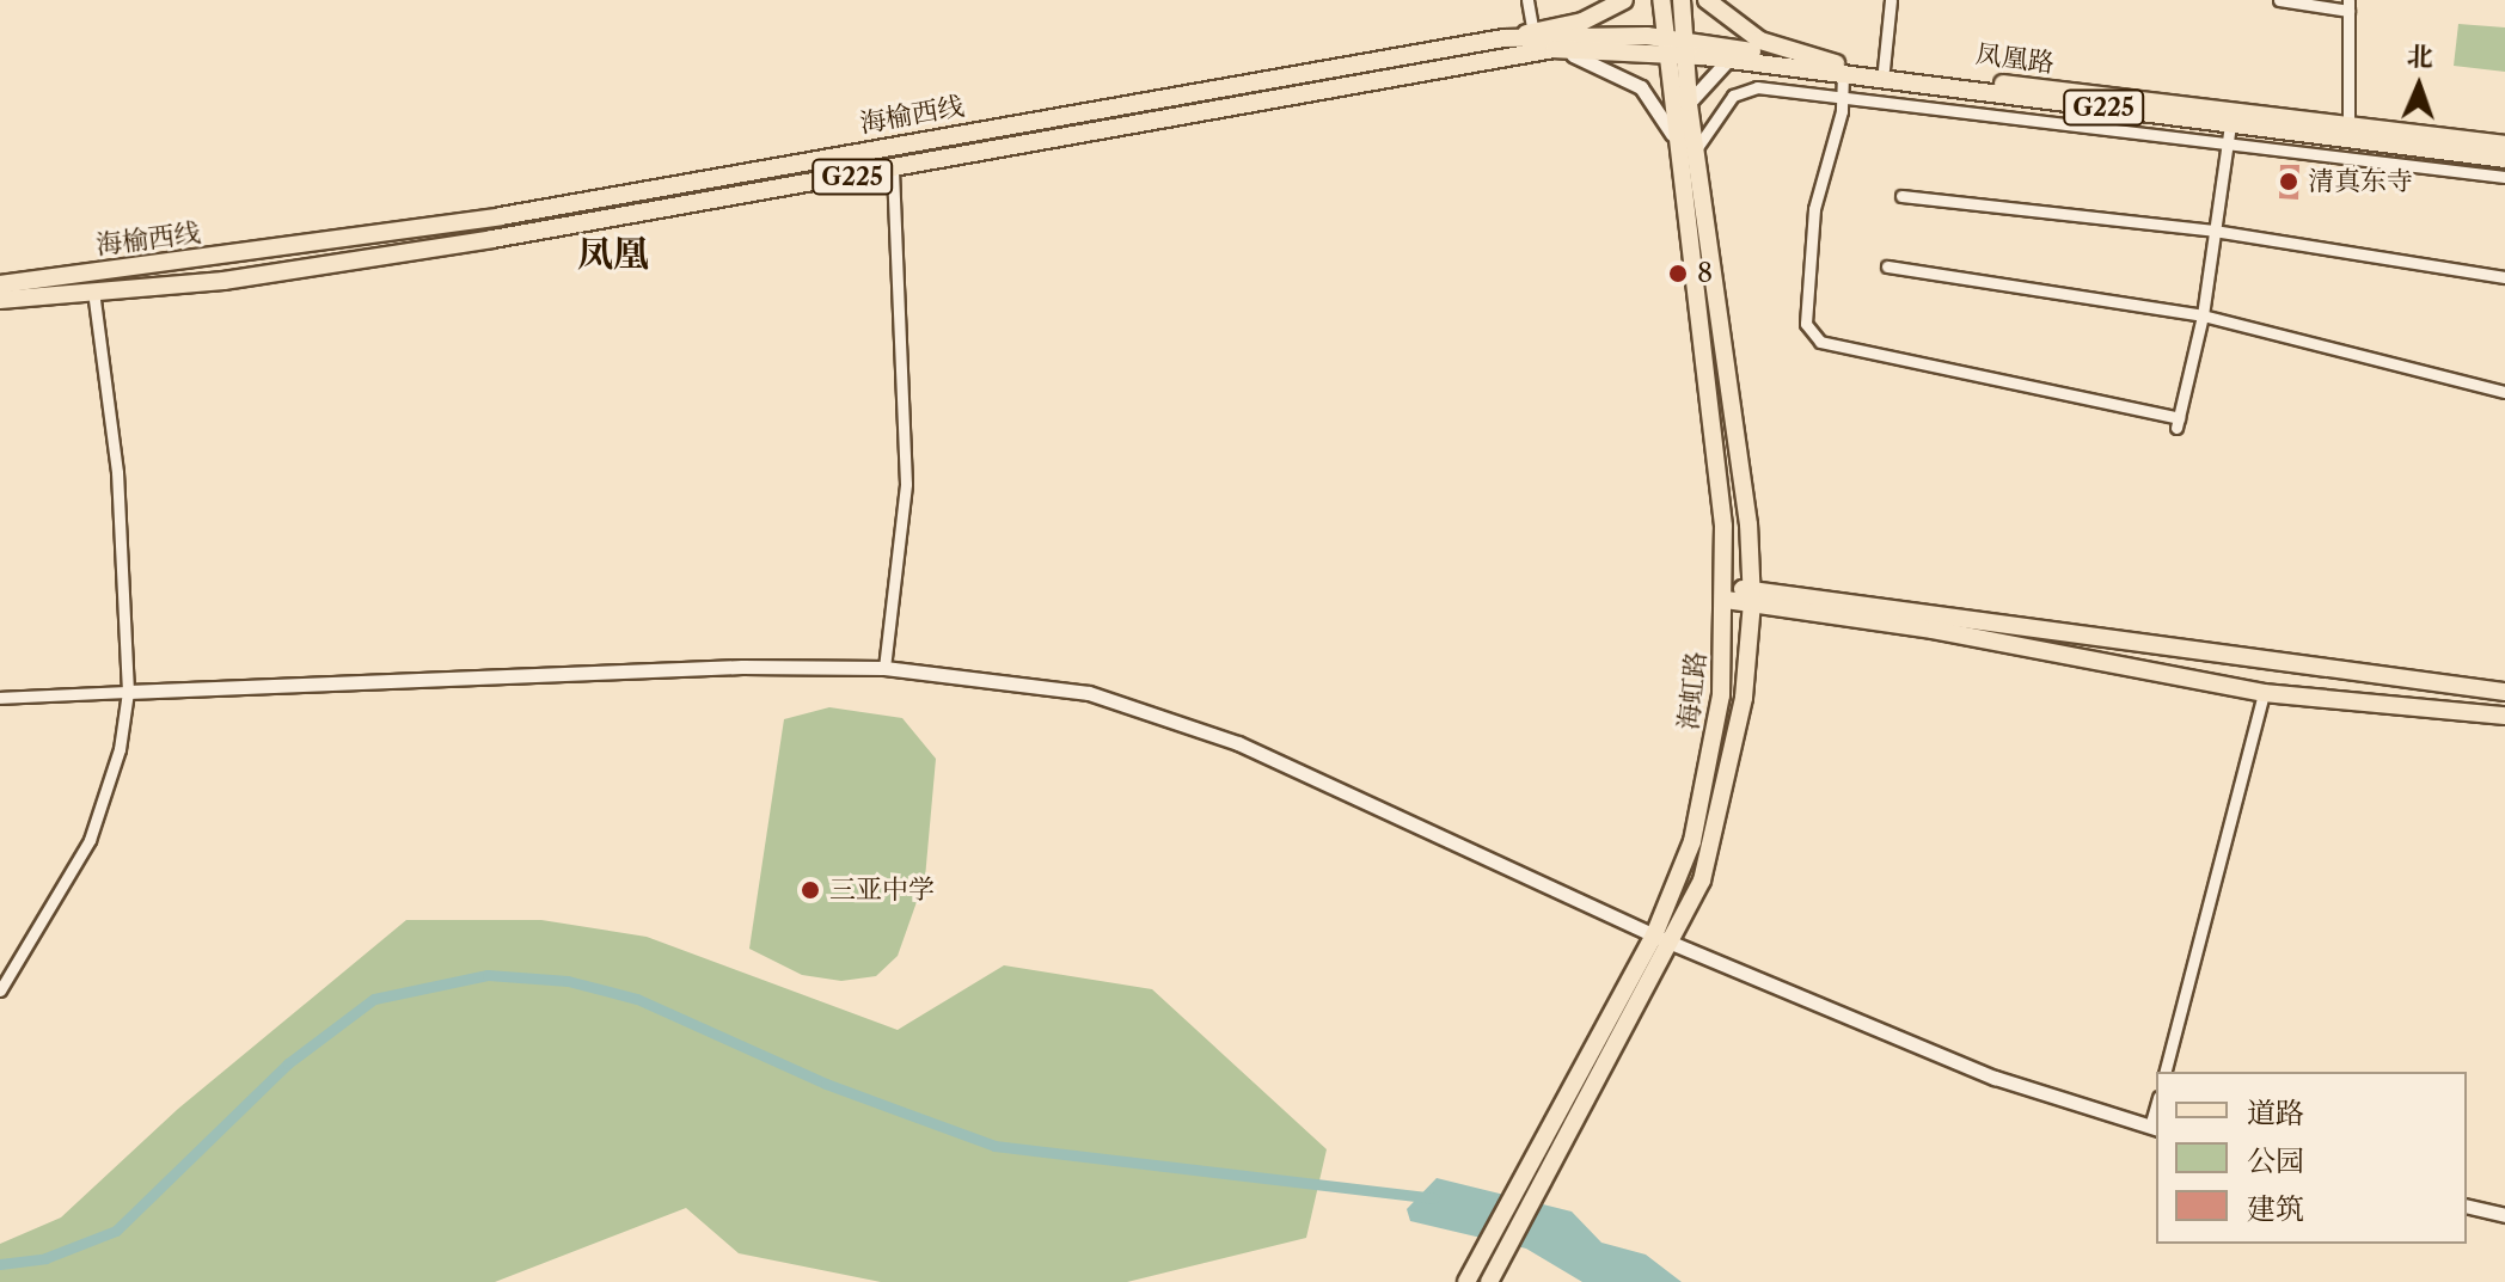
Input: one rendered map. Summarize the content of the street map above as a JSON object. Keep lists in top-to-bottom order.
{
  "streets": {
    "main road": [
      "凤凰路",
      "G225",
      "海榆西线",
      "海虹路"
    ]
  },
  "crossings": [
    ["凤凰路", "海榆西线"],
    ["凤凰路", "海虹路"],
    ["海榆西线", "海虹路"]
  ],
  "districts": ["凤凰"],
  "places": ["清真东寺", "8", "三亚中学"],
  "legend": ["道路", "公园", "建筑"],
  "north": "top"
}
